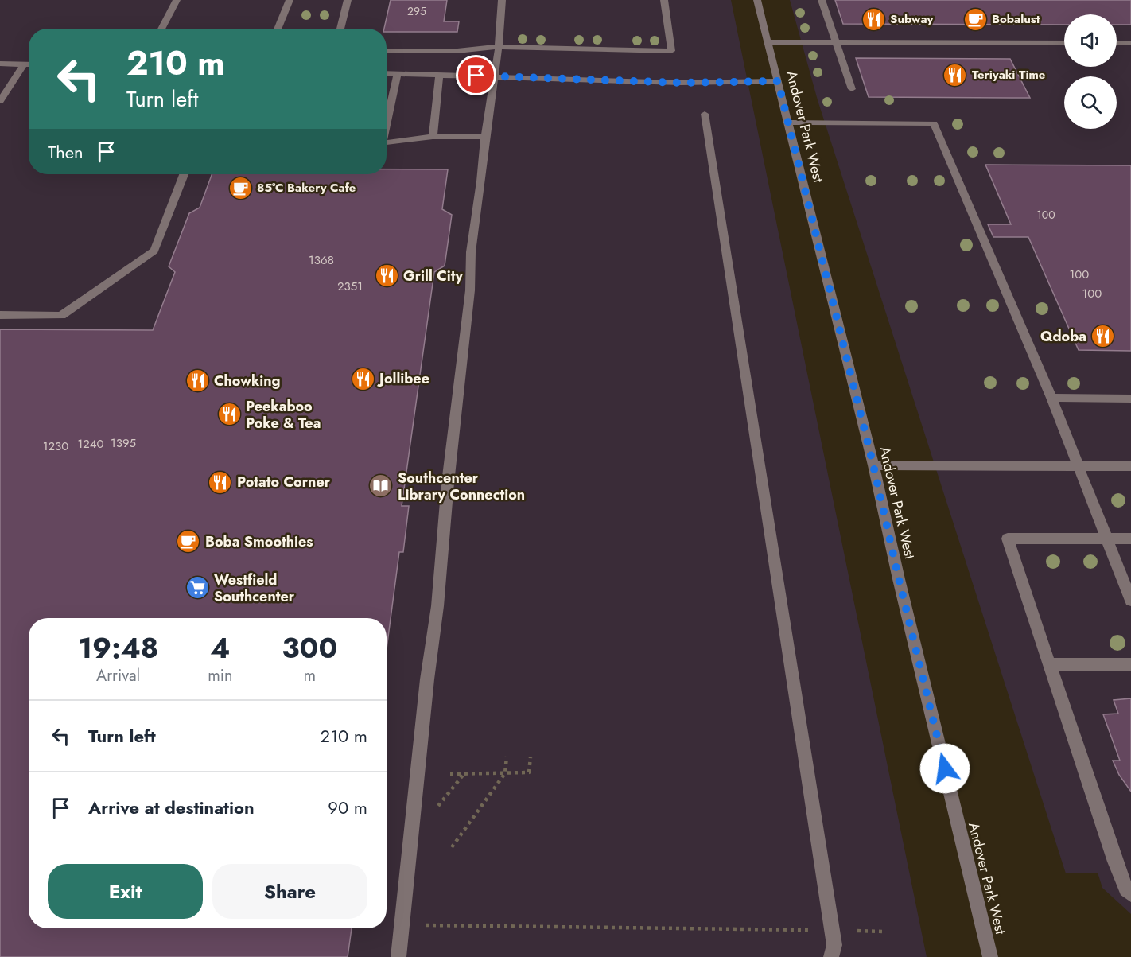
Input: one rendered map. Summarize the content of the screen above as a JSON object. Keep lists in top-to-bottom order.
{
  "streets": {
    "street": ["Andover Park West"]
  },
  "places": {
    "restaurant": [
      "Subway",
      "Teriyaki Time",
      "Grill City",
      "Qdoba",
      "Jollibee",
      "Chowking",
      "Peekaboo Poke & Tea",
      "Potato Corner"
    ],
    "cafe": ["Bobalust", "85°C Bakery Cafe", "Boba Smoothies"],
    "library": ["Southcenter Library Connection"],
    "supermarket": ["Westfield Southcenter"]
  },
  "house_numbers": [
    "295",
    "100",
    "1368",
    "100",
    "2351",
    "100",
    "1395",
    "1240",
    "1230"
  ],
  "page": {
    "turn": ["210 m", "Turn left"],
    "then": "Then",
    "eta": [
      "19:48",
      "Arrival",
      "4",
      "min",
      "300",
      "m"
    ],
    "list": [
      {
        "name": "Turn left",
        "value": "210 m"
      },
      {
        "name": "Arrive at destination",
        "value": "90 m"
      }
    ],
    "buttons": ["Exit", "Share"]
  }
}
